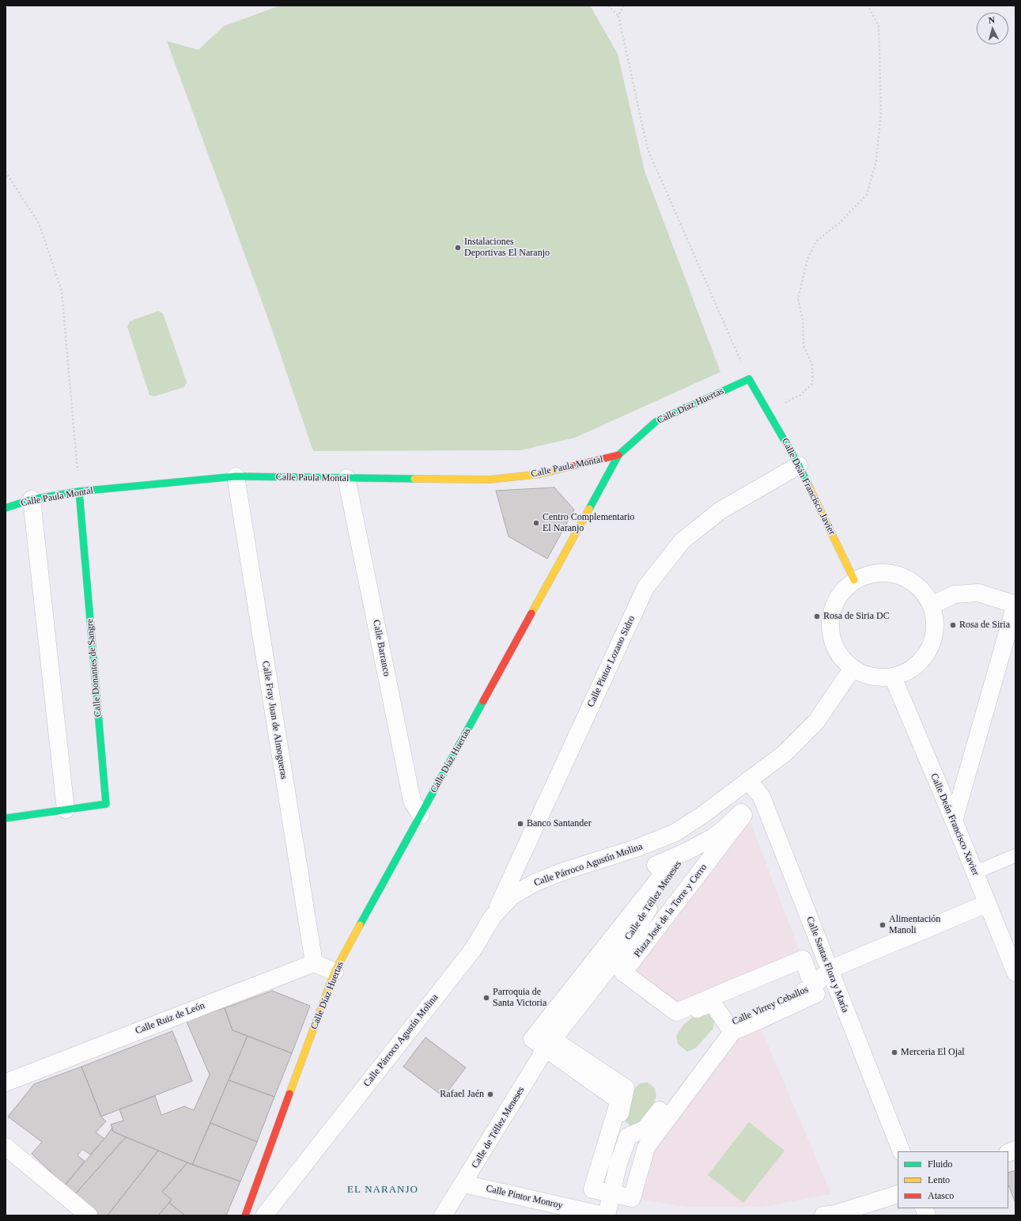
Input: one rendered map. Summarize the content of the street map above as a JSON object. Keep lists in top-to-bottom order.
{
  "streets": {
    "street": [
      "Calle Díaz Huertas",
      "Calle Paula Montal",
      "Calle Deán Francisco Javier",
      "Calle Barranco",
      "Calle Pintor Lozano Sidro",
      "Calle Donantes de Sangre",
      "Calle Fray Juan de Almogueras",
      "Calle Deán Francisco Xavier",
      "Calle Párroco Agustín Molina",
      "Calle de Téllez Meneses",
      "Plaza José de la Torre y Cerro",
      "Calle Santas Flora y María",
      "Calle Virrey Ceballos",
      "Calle Ruiz de León",
      "Calle Pintor Monroy"
    ]
  },
  "crossings": [
    ["Calle Díaz Huertas", "Calle Paula Montal"],
    ["Calle Díaz Huertas", "Calle Deán Francisco Javier"],
    ["Calle Díaz Huertas", "Calle Barranco"],
    ["Calle Paula Montal", "Calle Barranco"],
    ["Calle Paula Montal", "Calle Donantes de Sangre"],
    ["Calle Paula Montal", "Calle Fray Juan de Almogueras"],
    ["Calle Deán Francisco Javier", "Calle Pintor Lozano Sidro"],
    ["Calle Deán Francisco Javier", "Calle Deán Francisco Xavier"],
    ["Calle Deán Francisco Javier", "Calle Párroco Agustín Molina"],
    ["Calle Pintor Lozano Sidro", "Calle Párroco Agustín Molina"],
    ["Calle Fray Juan de Almogueras", "Calle Ruiz de León"],
    ["Calle Deán Francisco Xavier", "Calle Párroco Agustín Molina"],
    ["Calle Deán Francisco Xavier", "Calle Virrey Ceballos"],
    ["Calle Párroco Agustín Molina", "Calle de Téllez Meneses"],
    ["Calle Párroco Agustín Molina", "Calle Santas Flora y María"],
    ["Calle de Téllez Meneses", "Plaza José de la Torre y Cerro"],
    ["Calle de Téllez Meneses", "Calle Pintor Monroy"],
    ["Plaza José de la Torre y Cerro", "Calle Virrey Ceballos"],
    ["Calle Santas Flora y María", "Calle Virrey Ceballos"]
  ],
  "districts": ["EL NARANJO"],
  "places": [
    "Instalaciones Deportivas El Naranjo",
    "Centro Complementario El Naranjo",
    "Rosa de Siria DC",
    "Rosa de Siria",
    "Banco Santander",
    "Alimentación Manoli",
    "Parroquia de Santa Victoria",
    "Merceria El Ojal",
    "Rafael Jaén"
  ],
  "legend": ["Fluido", "Lento", "Atasco"],
  "north": "top"
}
